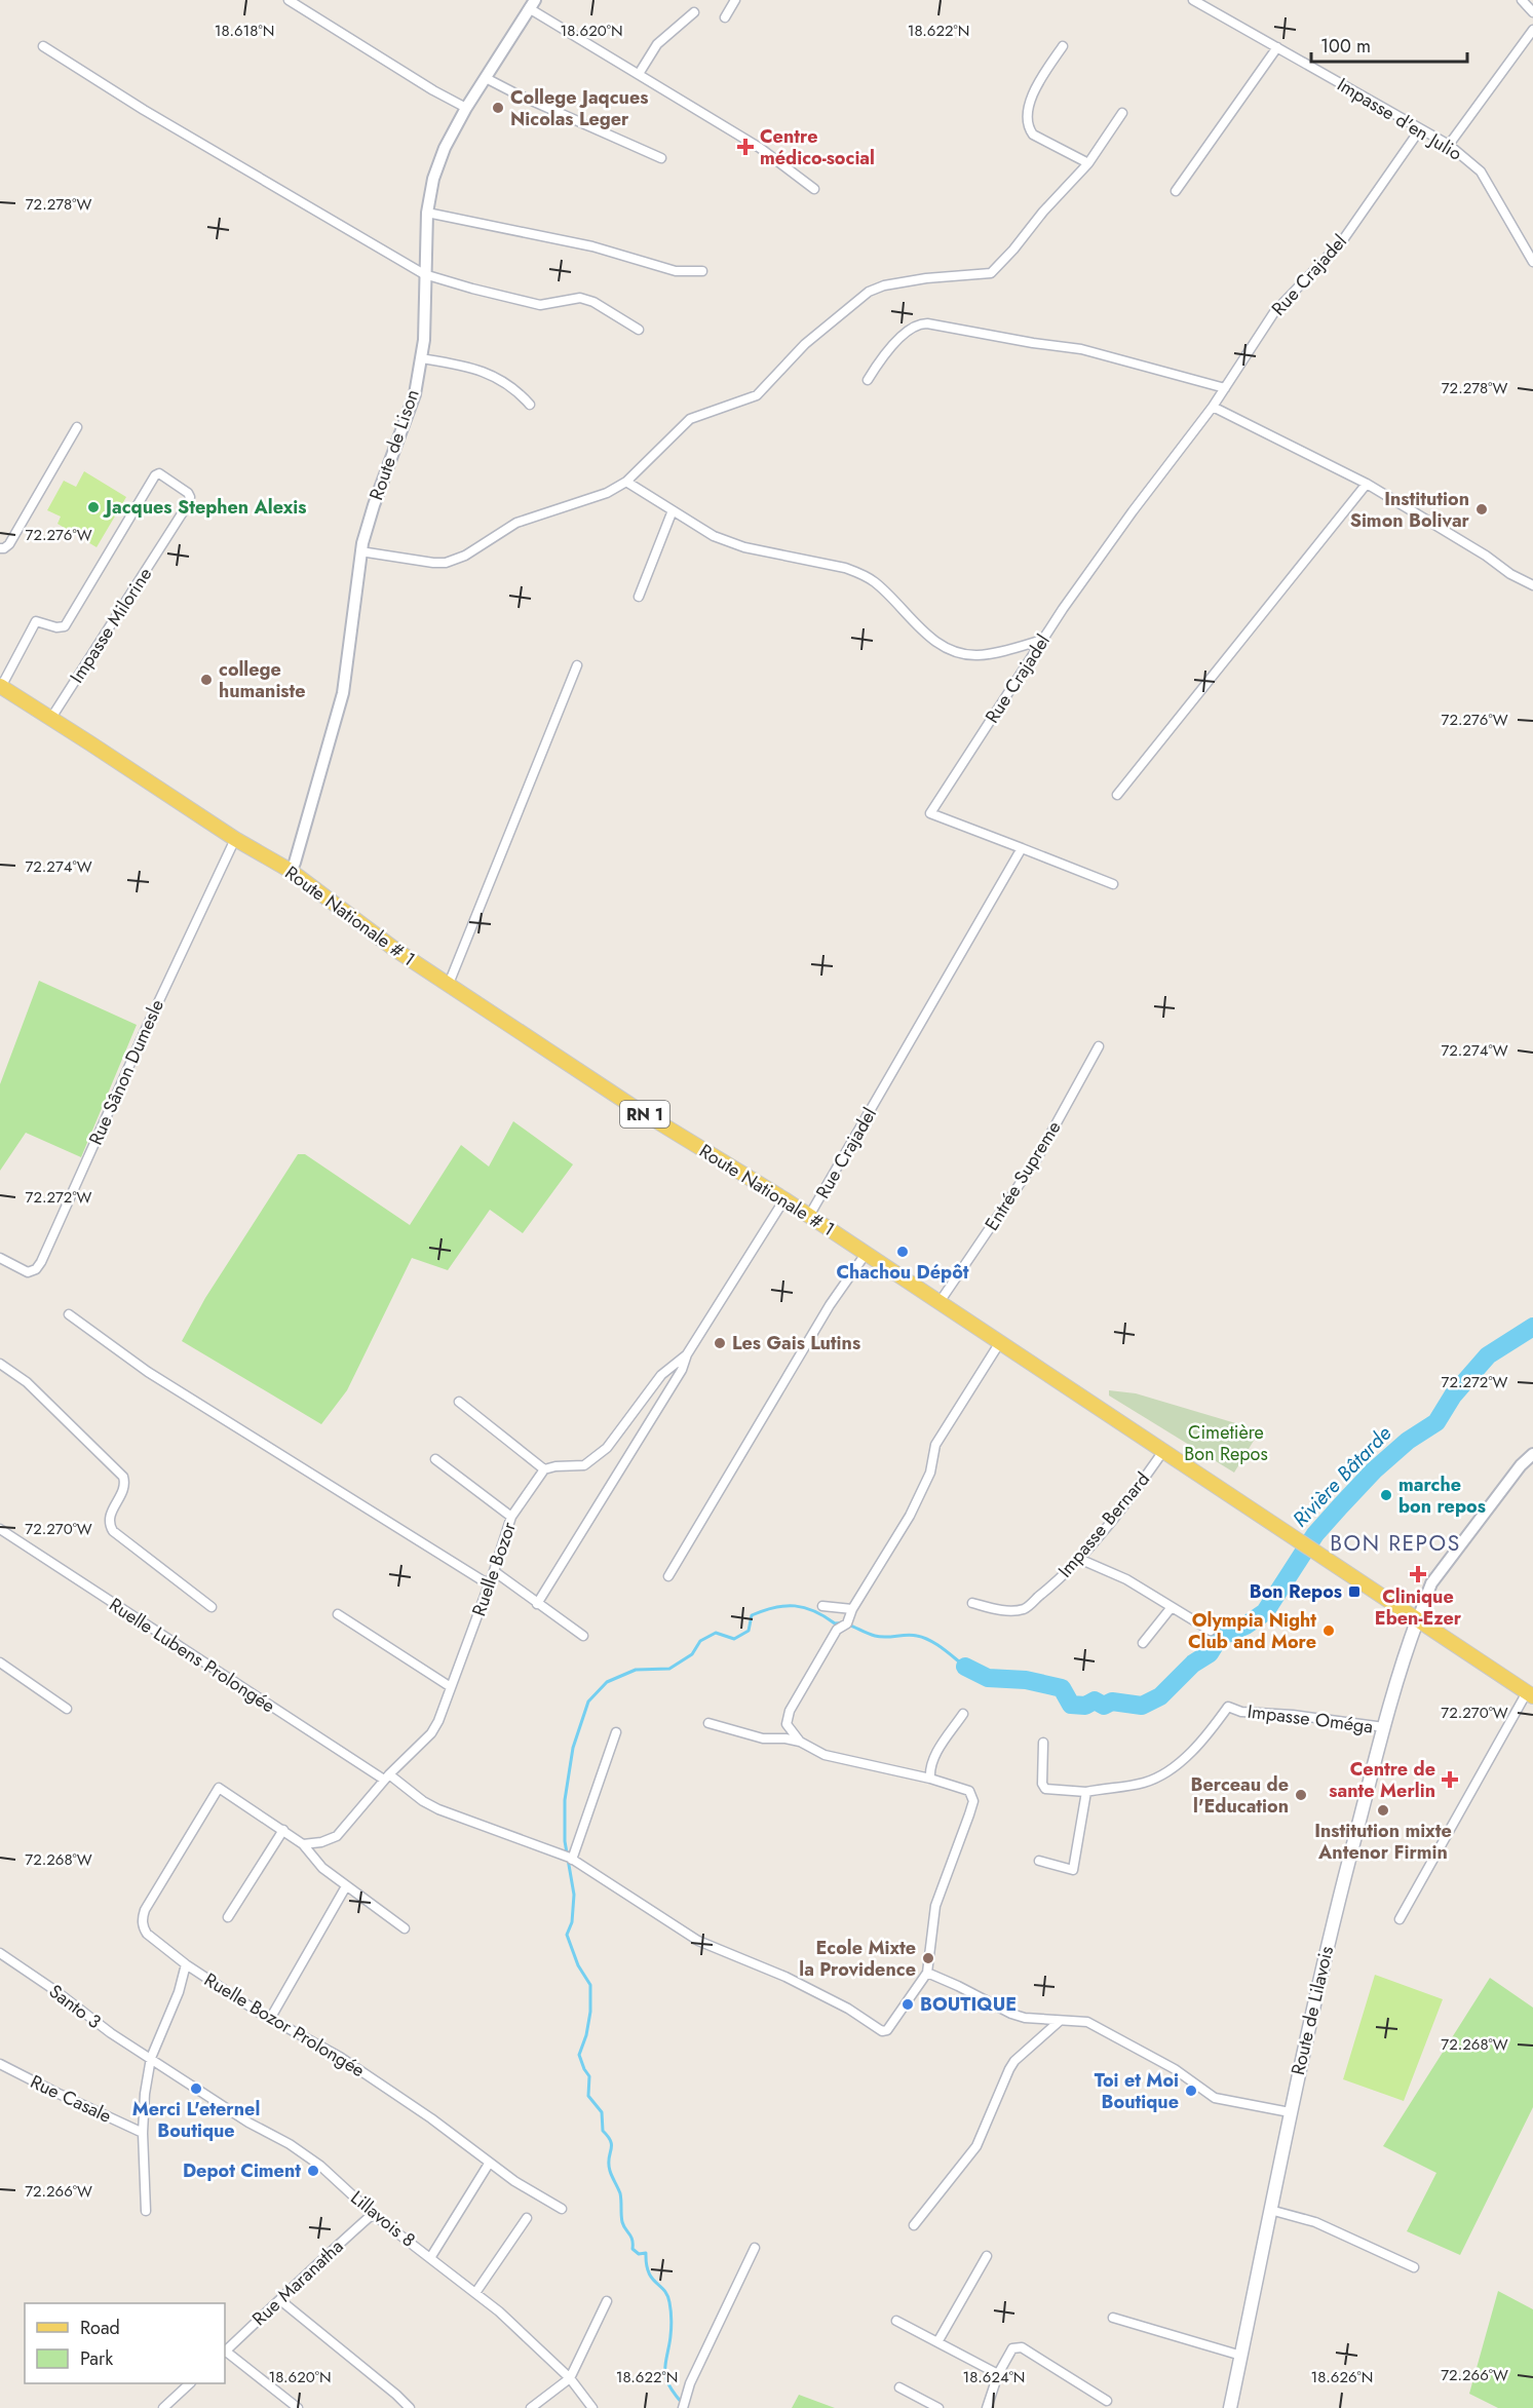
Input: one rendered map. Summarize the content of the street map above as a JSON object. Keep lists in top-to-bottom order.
{
  "streets": {
    "main road": ["Route Nationale # 1", "RN 1", "Route de Lilavois"],
    "street": [
      "Impasse d'en Julio",
      "Rue Crajadel",
      "Route de Lison",
      "Impasse Milorine",
      "Rue Sânon Dumesle",
      "Entrée Supreme",
      "Impasse Bernard",
      "Ruelle Bozor",
      "Ruelle Lubens Prolongée",
      "Impasse Oméga",
      "Santo 3",
      "Ruelle Bozor Prolongée",
      "Rue Casale",
      "Lillavois 8",
      "Rue Maranatha"
    ]
  },
  "crossings": [
    ["Impasse d'en Julio", "Rue Crajadel"],
    ["Rue Crajadel", "Route Nationale # 1"],
    ["Route de Lison", "Route Nationale # 1"],
    ["Impasse Milorine", "Route Nationale # 1"],
    ["Route Nationale # 1", "Rue Sânon Dumesle"],
    ["Route Nationale # 1", "Entrée Supreme"],
    ["Route Nationale # 1", "Impasse Bernard"],
    ["Route Nationale # 1", "Route de Lilavois"],
    ["Ruelle Bozor", "Ruelle Lubens Prolongée"],
    ["Impasse Oméga", "Route de Lilavois"],
    ["Santo 3", "Lillavois 8"],
    ["Lillavois 8", "Rue Maranatha"]
  ],
  "districts": ["BON REPOS"],
  "water": ["Rivière Bâtarde"],
  "parks": ["Cimetière Bon Repos"],
  "places": {
    "other": [
      "College Jaqcues Nicolas Leger",
      "Jacques Stephen Alexis",
      "Institution Simon Bolivar",
      "college humaniste",
      "Chachou Dépôt",
      "Les Gais Lutins",
      "marche bon repos",
      "Olympia Night Club and More",
      "Berceau de l'Education",
      "Institution mixte Antenor Firmin",
      "Ecole Mixte la Providence",
      "BOUTIQUE",
      "Merci L'eternel Boutique",
      "Toi et Moi Boutique",
      "Depot Ciment"
    ],
    "health": ["Centre médico-social", "Clinique Eben-Ezer", "Centre de sante Merlin"],
    "transit": ["Bon Repos"]
  },
  "legend": ["Road", "Park"],
  "scale_bar": "100 m",
  "coordinates": [
    "18.618°N",
    "18.620°N",
    "18.622°N",
    "72.278°W",
    "72.276°W",
    "72.274°W",
    "72.272°W",
    "72.270°W",
    "72.268°W",
    "72.266°W",
    "18.624°N",
    "18.626°N"
  ]
}
